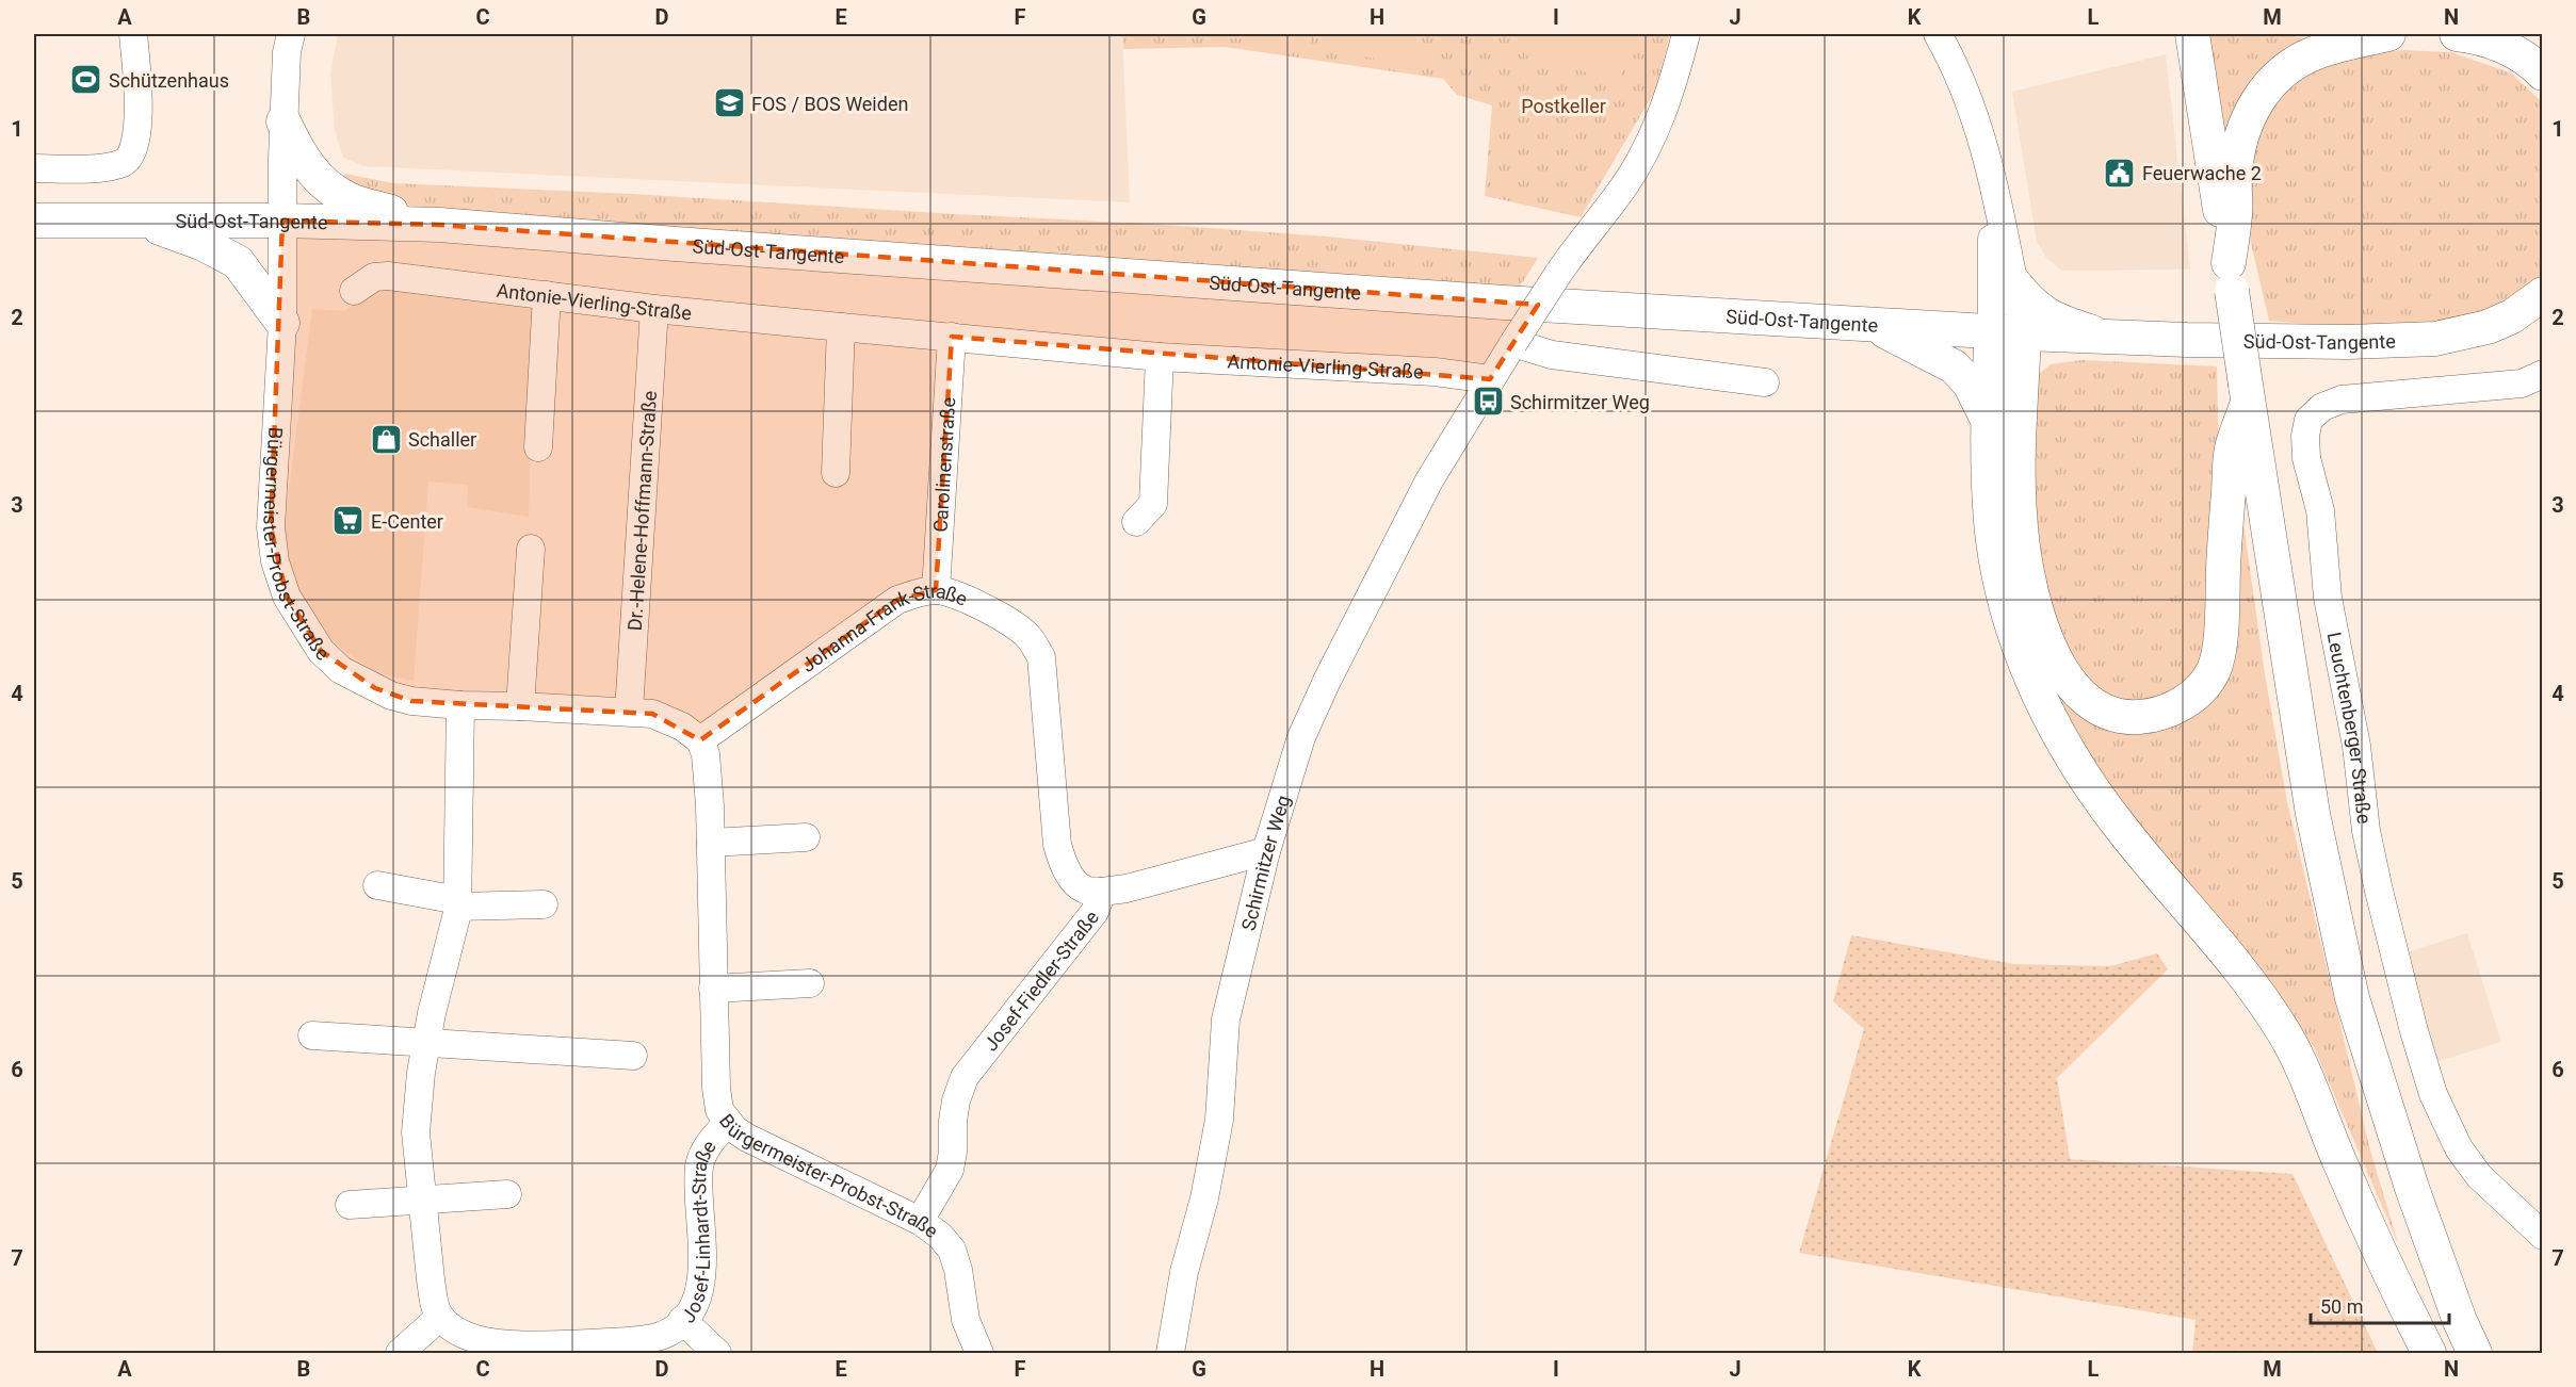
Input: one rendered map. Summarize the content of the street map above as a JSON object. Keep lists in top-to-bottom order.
{
  "streets": {
    "main road": ["Süd-Ost-Tangente"],
    "street": [
      "Antonie-Vierling-Straße",
      "Carolinenstraße",
      "Dr.-Helene-Hoffmann-Straße",
      "Bürgermeister-Probst-Straße",
      "Johanna-Frank-Straße",
      "Leuchtenberger Straße",
      "Schirmitzer Weg",
      "Josef-Fiedler-Straße",
      "Josef-Linhardt-Straße"
    ]
  },
  "crossings": [
    ["Süd-Ost-Tangente", "Bürgermeister-Probst-Straße"],
    ["Antonie-Vierling-Straße", "Carolinenstraße"],
    ["Antonie-Vierling-Straße", "Dr.-Helene-Hoffmann-Straße"],
    ["Antonie-Vierling-Straße", "Schirmitzer Weg"],
    ["Carolinenstraße", "Johanna-Frank-Straße"],
    ["Dr.-Helene-Hoffmann-Straße", "Bürgermeister-Probst-Straße"],
    ["Bürgermeister-Probst-Straße", "Johanna-Frank-Straße"],
    ["Bürgermeister-Probst-Straße", "Josef-Fiedler-Straße"],
    ["Bürgermeister-Probst-Straße", "Josef-Linhardt-Straße"],
    ["Johanna-Frank-Straße", "Josef-Fiedler-Straße"],
    ["Schirmitzer Weg", "Josef-Fiedler-Straße"]
  ],
  "parks": ["Postkeller"],
  "places": {
    "sports": ["Schützenhaus"],
    "school or university": ["FOS / BOS Weiden"],
    "public building": ["Feuerwache 2"],
    "bus stop": ["Schirmitzer Weg"],
    "shop": ["Schaller"],
    "supermarket": ["E-Center"]
  },
  "scale_bar": "50 m",
  "grid": {
    "columns": [
      "A",
      "B",
      "C",
      "D",
      "E",
      "F",
      "G",
      "H",
      "I",
      "J",
      "K",
      "L",
      "M",
      "N"
    ],
    "rows": [
      "1",
      "2",
      "3",
      "4",
      "5",
      "6",
      "7"
    ]
  }
}
